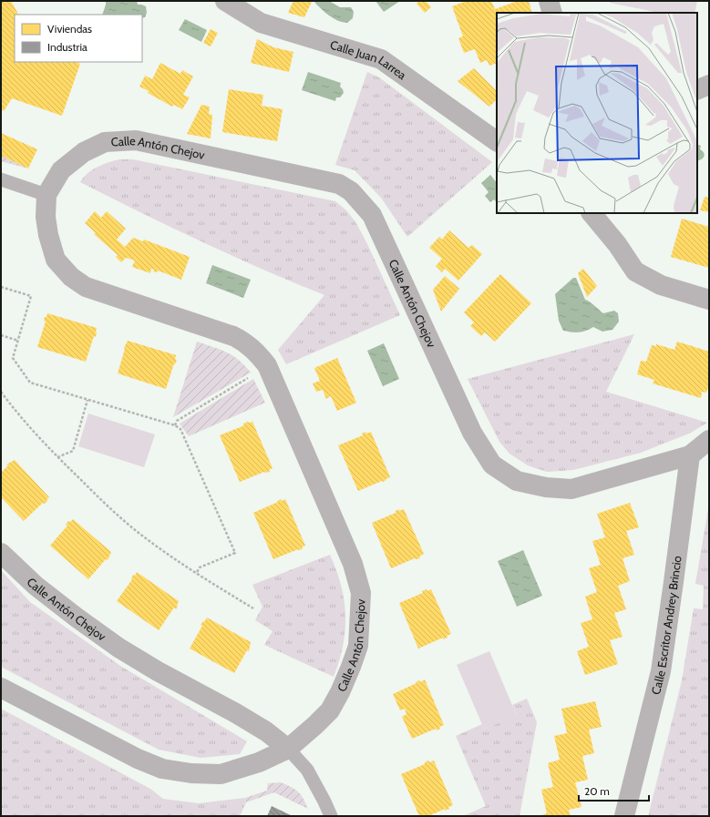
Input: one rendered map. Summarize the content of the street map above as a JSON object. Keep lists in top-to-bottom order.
{
  "streets": {
    "street": ["Calle Juan Larrea", "Calle Antón Chejov", "Calle Escritor Andrey Brincio"]
  },
  "crossings": [
    ["Calle Antón Chejov", "Calle Escritor Andrey Brincio"]
  ],
  "legend": ["Viviendas", "Industria"],
  "scale_bar": "20 m"
}
